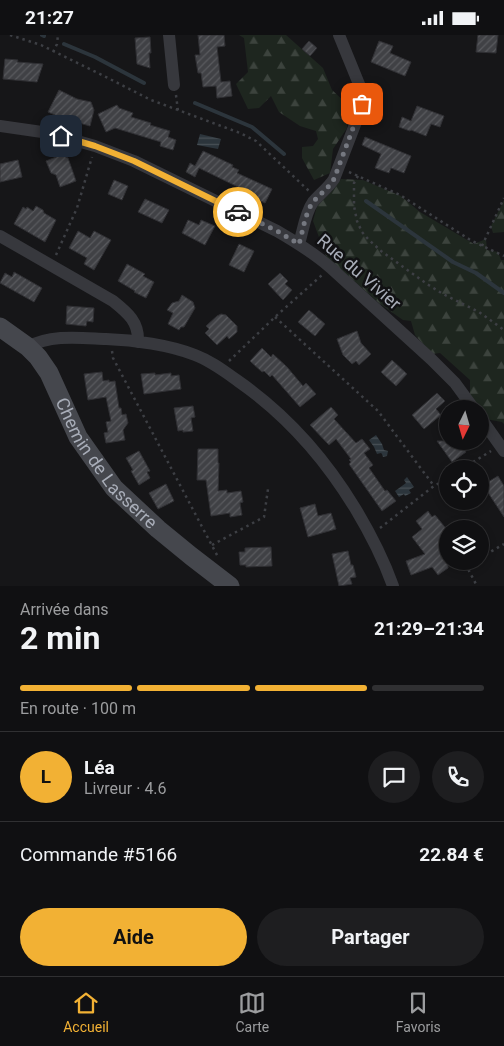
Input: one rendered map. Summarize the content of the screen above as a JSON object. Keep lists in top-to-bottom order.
{
  "streets": {
    "street": ["Rue du Vivier", "Chemin de Lasserre"]
  },
  "north": "bottom",
  "page": {
    "status": "21:27",
    "heading": ["2 min", "Arrivée dans", "21:29–21:34"],
    "panel": [
      "Léa",
      "Livreur · 4.6",
      "Commande #5166",
      "22.84 €"
    ],
    "bar": "En route · 100 m",
    "round": "L",
    "buttons": ["Aide", "Partager"],
    "tabs": ["Accueil", "Carte", "Favoris"]
  }
}
